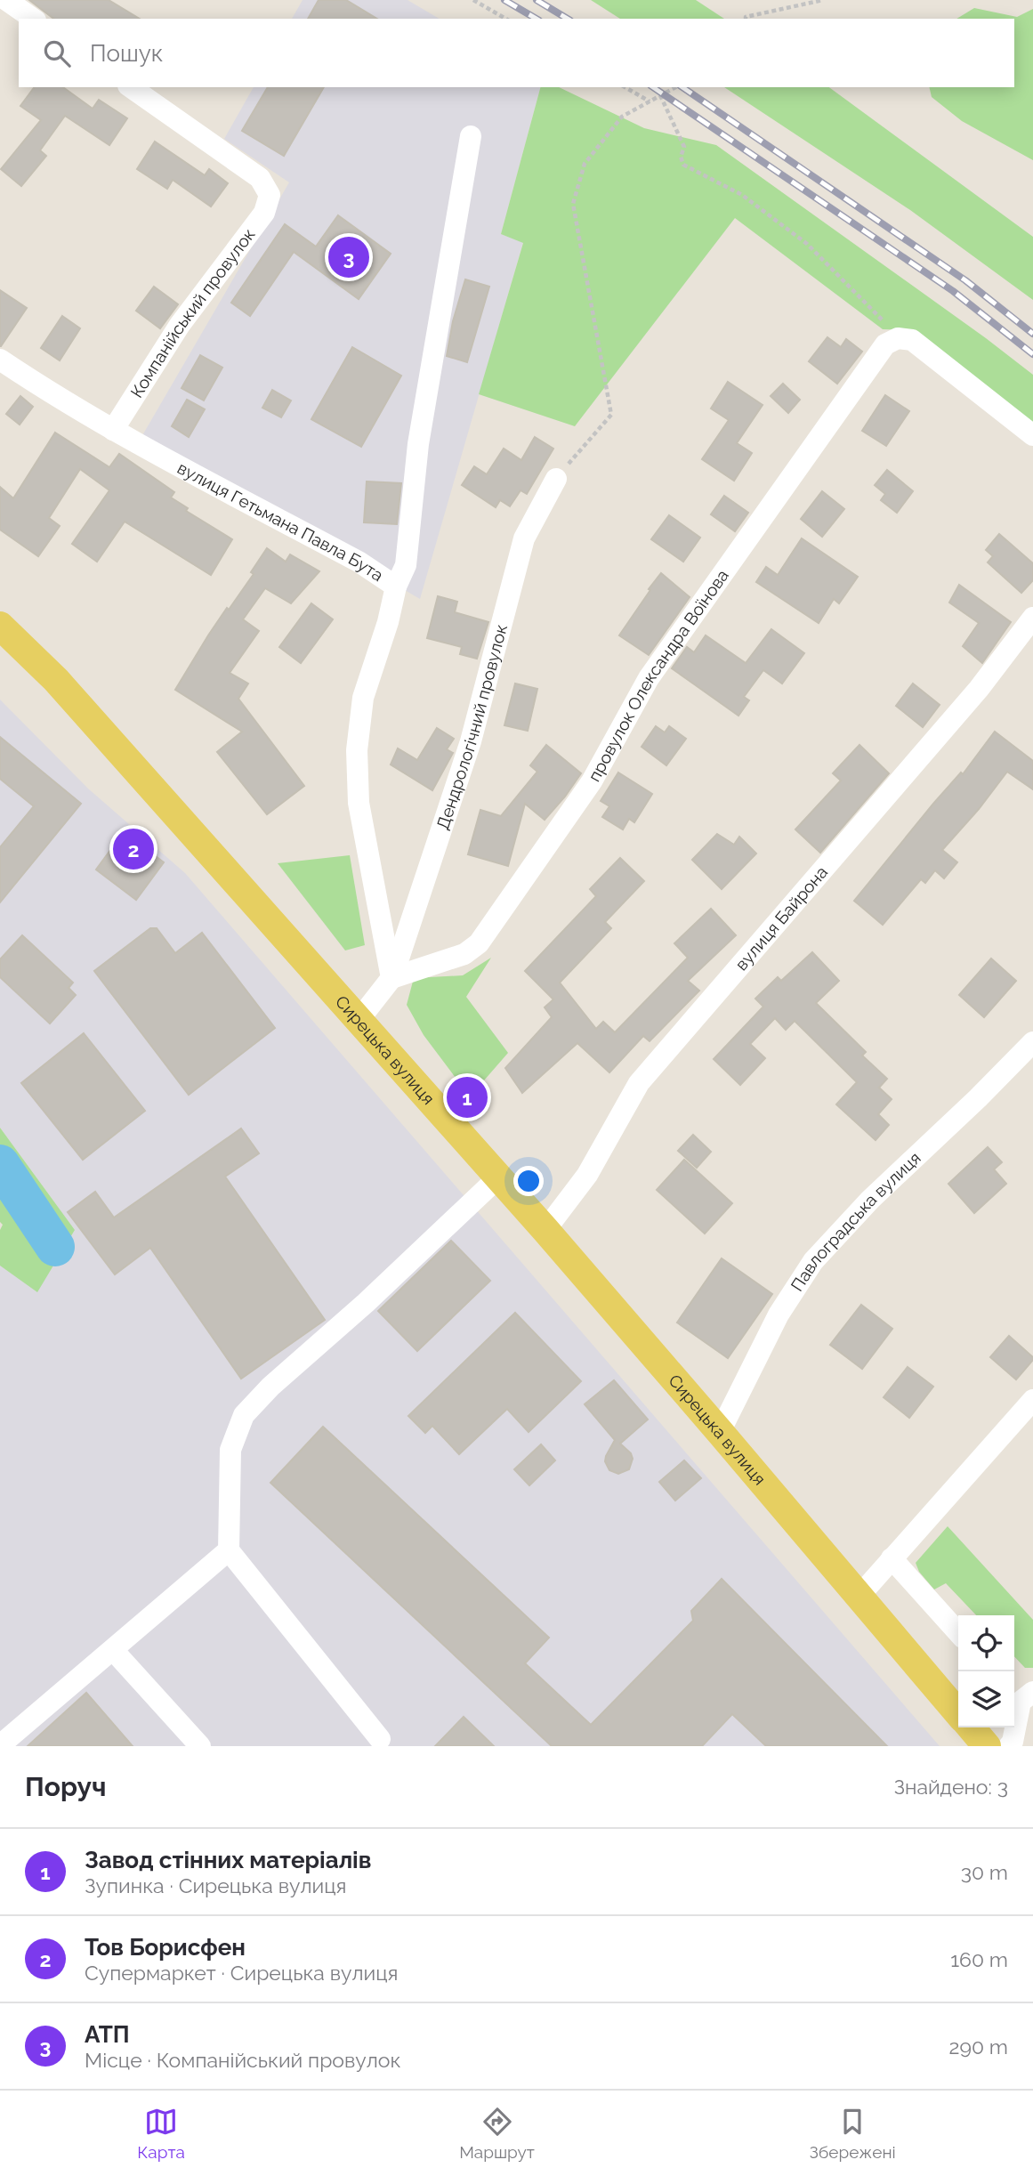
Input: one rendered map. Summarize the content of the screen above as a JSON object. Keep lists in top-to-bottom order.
{
  "streets": {
    "main road": ["Сирецька вулиця"],
    "street": [
      "Компанійський провулок",
      "вулиця Гетьмана Павла Бута",
      "провулок Олександра Воїнова",
      "Дендрологічний провулок",
      "вулиця Байрона",
      "Павлоградська вулиця"
    ]
  },
  "crossings": [
    ["Компанійський провулок", "вулиця Гетьмана Павла Бута"],
    ["вулиця Гетьмана Павла Бута", "провулок Олександра Воїнова"],
    ["вулиця Гетьмана Павла Бута", "Дендрологічний провулок"],
    ["провулок Олександра Воїнова", "Дендрологічний провулок"],
    ["вулиця Байрона", "Сирецька вулиця"],
    ["Сирецька вулиця", "Павлоградська вулиця"]
  ],
  "page": {
    "search": "Пошук",
    "pins": ["3", "2", "1"],
    "heading": ["Поруч", "Знайдено: 3"],
    "list": [
      {
        "mark": "1",
        "name": "Завод стінних матеріалів",
        "note": "Зупинка · Сирецька вулиця",
        "value": "30 m"
      },
      {
        "mark": "2",
        "name": "Тов Борисфен",
        "note": "Супермаркет · Сирецька вулиця",
        "value": "160 m"
      },
      {
        "mark": "3",
        "name": "АТП",
        "note": "Місце · Компанійський провулок",
        "value": "290 m"
      }
    ],
    "nav": ["Карта", "Маршрут", "Збережені"]
  }
}
